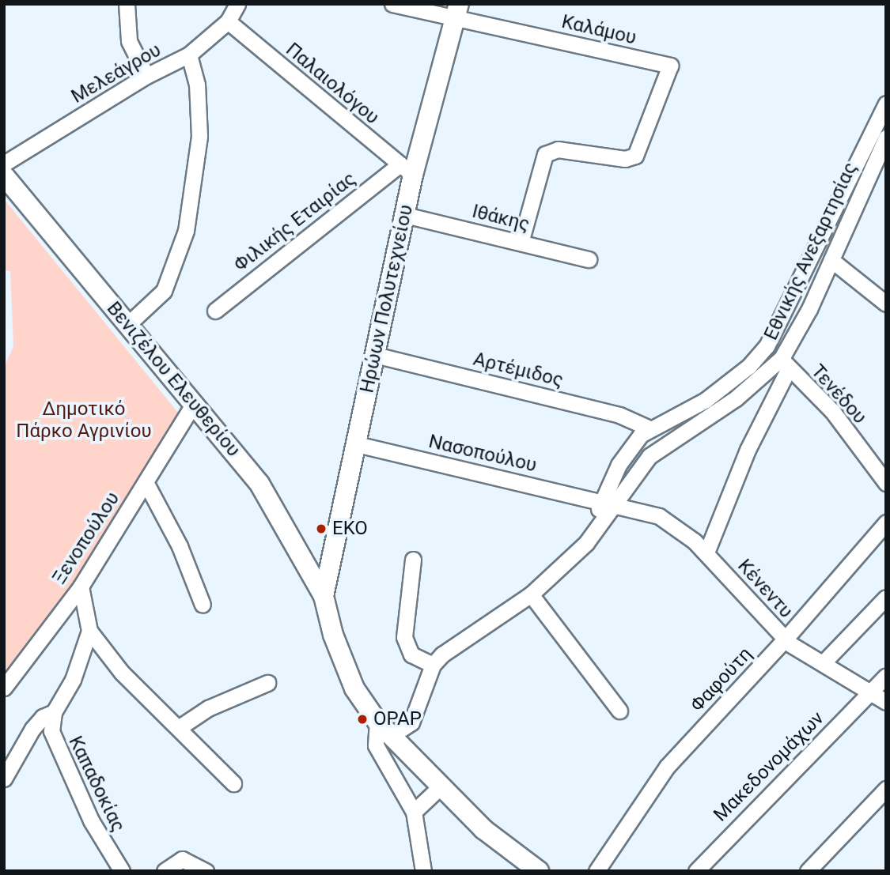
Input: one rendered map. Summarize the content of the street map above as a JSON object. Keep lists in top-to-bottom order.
{
  "streets": {
    "main road": ["Ηρώων Πολυτεχνείου", "Βενιζέλου Ελευθερίου"],
    "street": [
      "Καλάμου",
      "Μελεάγρου",
      "Παλαιολόγου",
      "Ιθάκης",
      "Φιλικής Εταιρίας",
      "Εθνικής Ανεξαρτησίας",
      "Αρτέμιδος",
      "Τενέδου",
      "Νασοπούλου",
      "Ξενοπούλου",
      "Κένεντυ",
      "Φαφούτη",
      "Μακεδονομάχων",
      "Καπαδοκίας"
    ]
  },
  "crossings": [
    ["Καλάμου", "Ιθάκης"],
    ["Καλάμου", "Ηρώων Πολυτεχνείου"],
    ["Μελεάγρου", "Παλαιολόγου"],
    ["Παλαιολόγου", "Φιλικής Εταιρίας"],
    ["Παλαιολόγου", "Ηρώων Πολυτεχνείου"],
    ["Ιθάκης", "Ηρώων Πολυτεχνείου"],
    ["Φιλικής Εταιρίας", "Ηρώων Πολυτεχνείου"],
    ["Εθνικής Ανεξαρτησίας", "Τενέδου"],
    ["Εθνικής Ανεξαρτησίας", "Νασοπούλου"],
    ["Εθνικής Ανεξαρτησίας", "Κένεντυ"],
    ["Ηρώων Πολυτεχνείου", "Αρτέμιδος"],
    ["Ηρώων Πολυτεχνείου", "Βενιζέλου Ελευθερίου"],
    ["Ηρώων Πολυτεχνείου", "Νασοπούλου"],
    ["Βενιζέλου Ελευθερίου", "Ξενοπούλου"],
    ["Νασοπούλου", "Κένεντυ"],
    ["Κένεντυ", "Φαφούτη"],
    ["Κένεντυ", "Μακεδονομάχων"]
  ],
  "parks": ["Δημοτικό Πάρκο Αγρινίου"],
  "places": ["EKO", "OPAP"]
}
